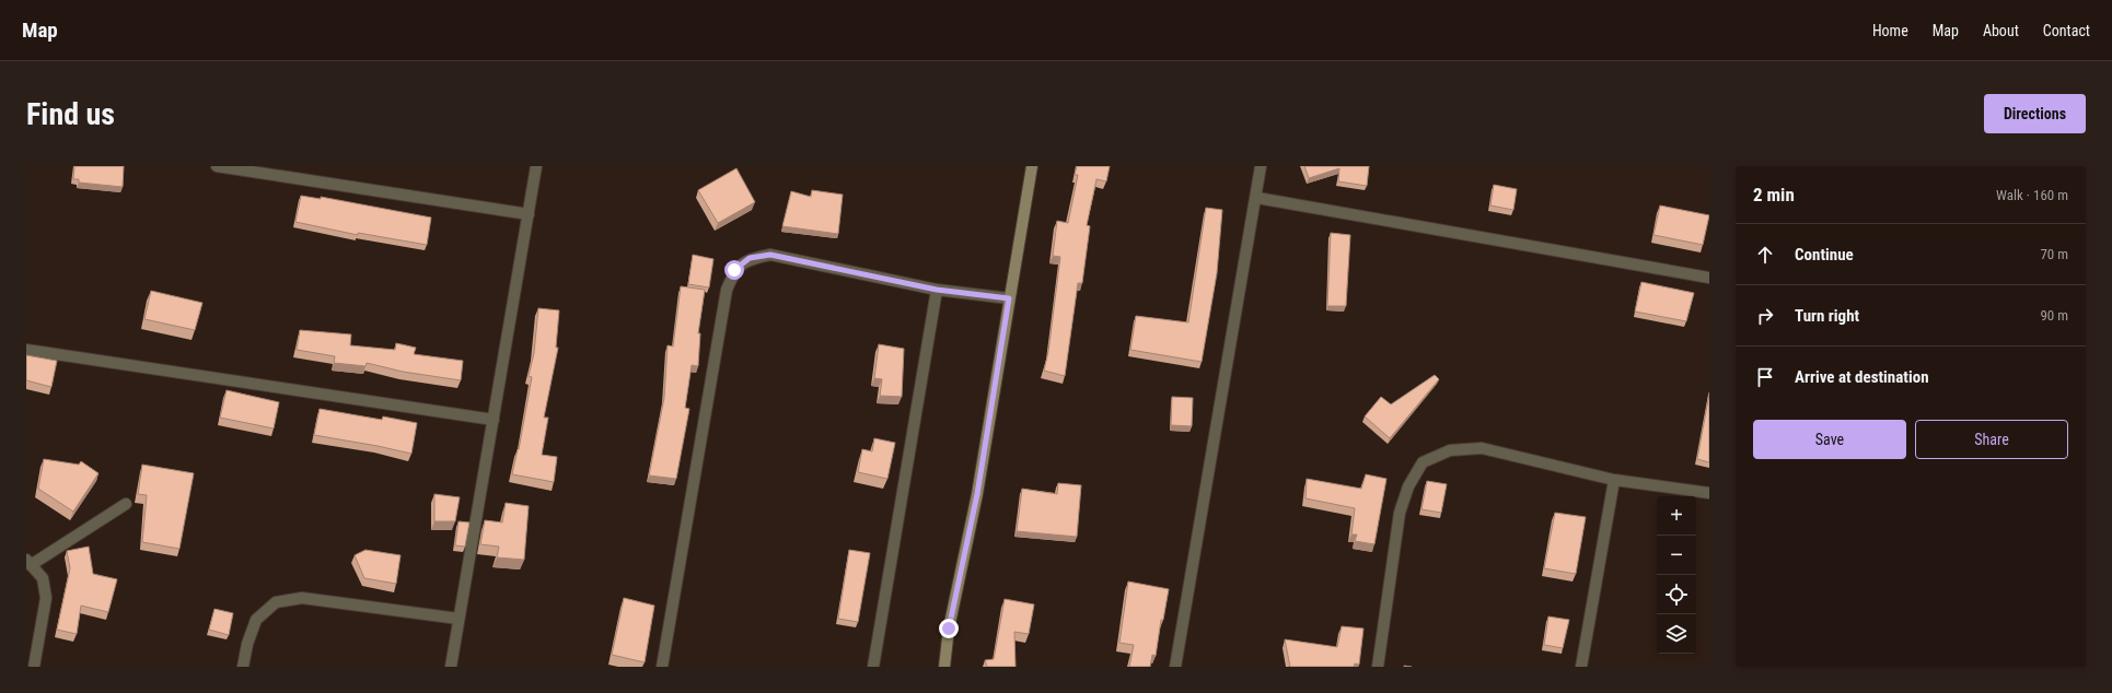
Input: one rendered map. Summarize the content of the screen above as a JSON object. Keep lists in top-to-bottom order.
{
  "page": {
    "header": "Map",
    "nav": [
      "Home",
      "Map",
      "About",
      "Contact"
    ],
    "buttons": [
      "Directions",
      ["Save", "Share"]
    ],
    "title": "Find us",
    "heading": ["2 min", "Walk · 160 m"],
    "list": [
      ["Continue", "70 m"],
      ["Turn right", "90 m"],
      "Arrive at destination"
    ],
    "map_buttons": ["+", "−"]
  }
}
